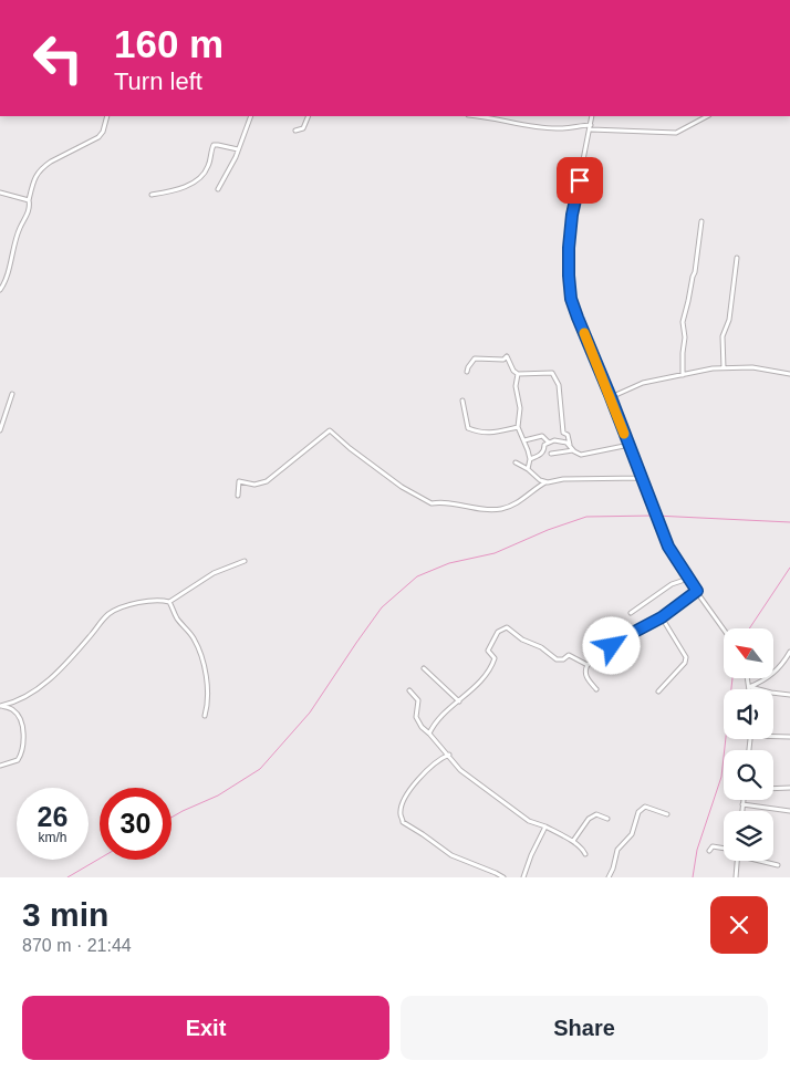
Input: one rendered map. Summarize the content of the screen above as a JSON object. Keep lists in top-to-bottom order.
{
  "north": "top left",
  "page": {
    "turn": ["160 m", "Turn left"],
    "speed": "26 km/h",
    "limit": "30",
    "heading": ["3 min", "870 m · 21:44"],
    "buttons": ["Exit", "Share"]
  }
}
